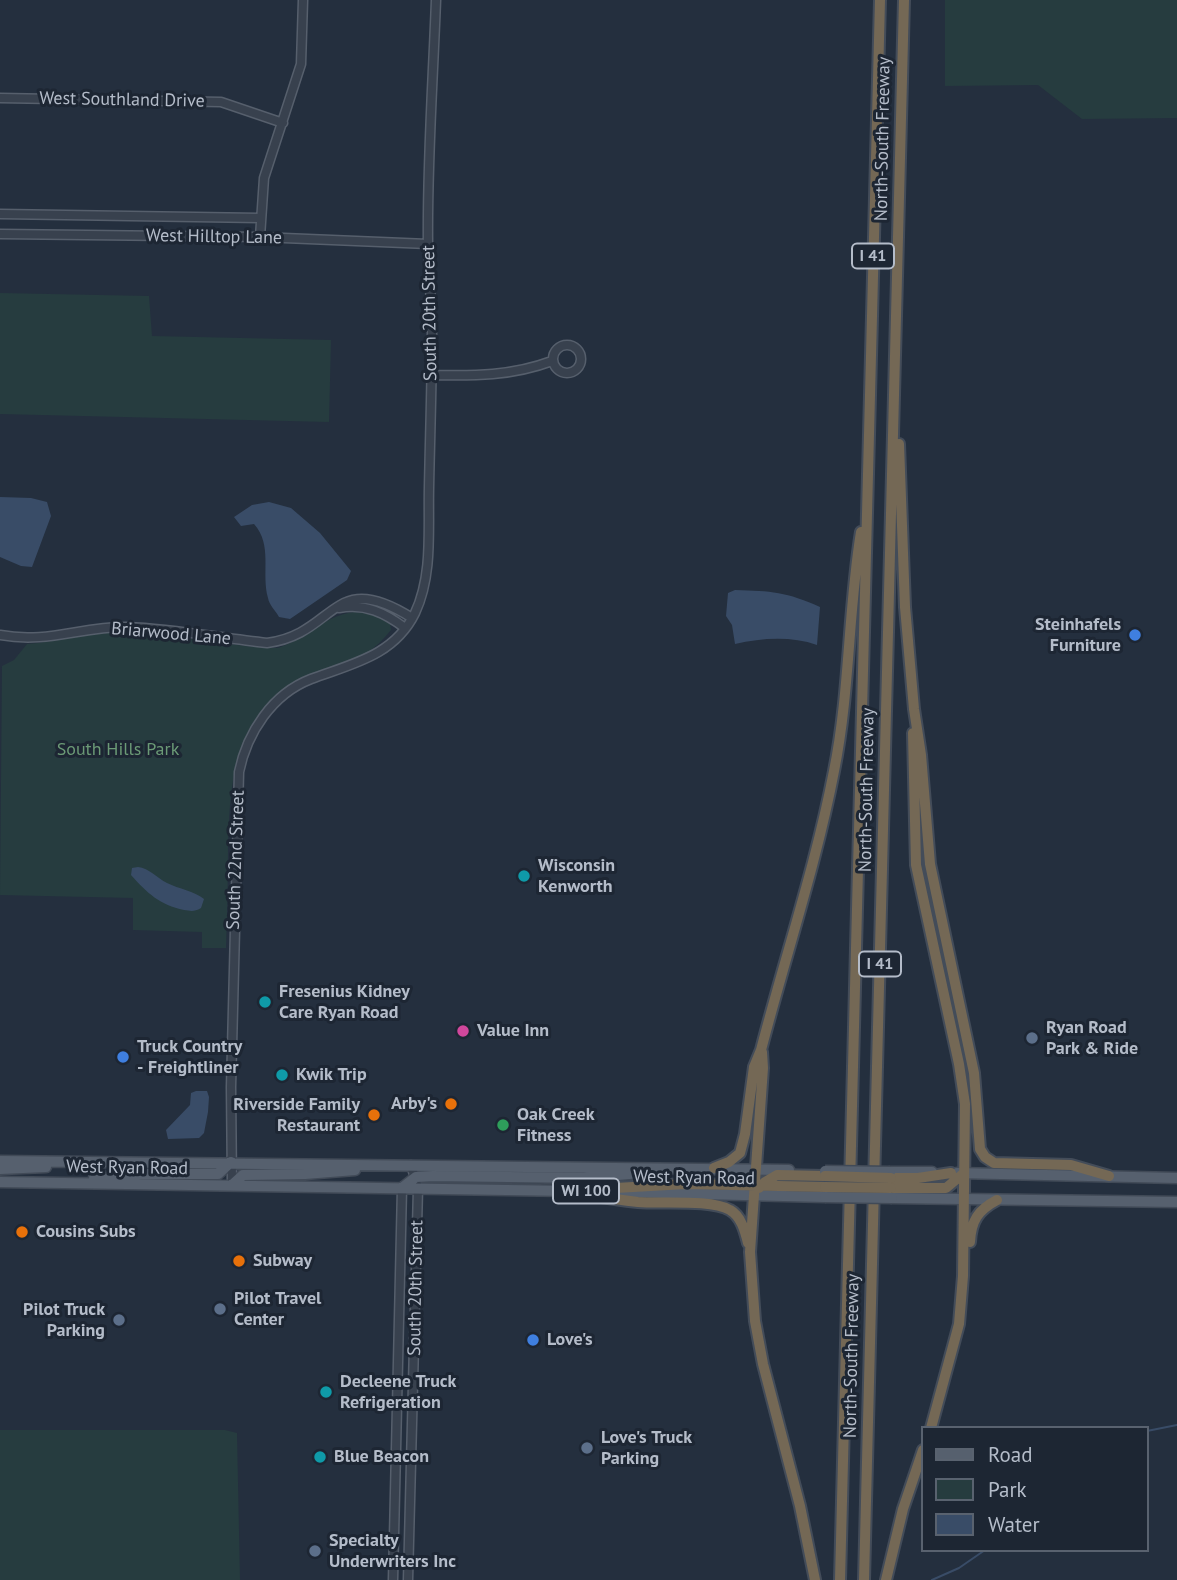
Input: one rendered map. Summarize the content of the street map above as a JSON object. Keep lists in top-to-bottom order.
{
  "streets": {
    "highway": ["North-South Freeway", "I 41"],
    "main road": ["West Ryan Road", "WI 100"],
    "street": [
      "West Southland Drive",
      "West Hilltop Lane",
      "South 20th Street",
      "Briarwood Lane",
      "South 22nd Street"
    ]
  },
  "crossings": [
    ["West Hilltop Lane", "South 20th Street"],
    ["South 20th Street", "Briarwood Lane"],
    ["South 20th Street", "South 22nd Street"],
    ["South 20th Street", "West Ryan Road"],
    ["South 20th Street", "WI 100"],
    ["Briarwood Lane", "South 22nd Street"],
    ["South 22nd Street", "West Ryan Road"]
  ],
  "parks": ["South Hills Park"],
  "places": [
    "Steinhafels Furniture",
    "Wisconsin Kenworth",
    "Fresenius Kidney Care Ryan Road",
    "Value Inn",
    "Ryan Road Park & Ride",
    "Truck Country - Freightliner",
    "Kwik Trip",
    "Arby's",
    "Riverside Family Restaurant",
    "Oak Creek Fitness",
    "Cousins Subs",
    "Subway",
    "Pilot Travel Center",
    "Pilot Truck Parking",
    "Love's",
    "Decleene Truck Refrigeration",
    "Love's Truck Parking",
    "Blue Beacon",
    "Specialty Underwriters Inc"
  ],
  "legend": ["Road", "Park", "Water"]
}
